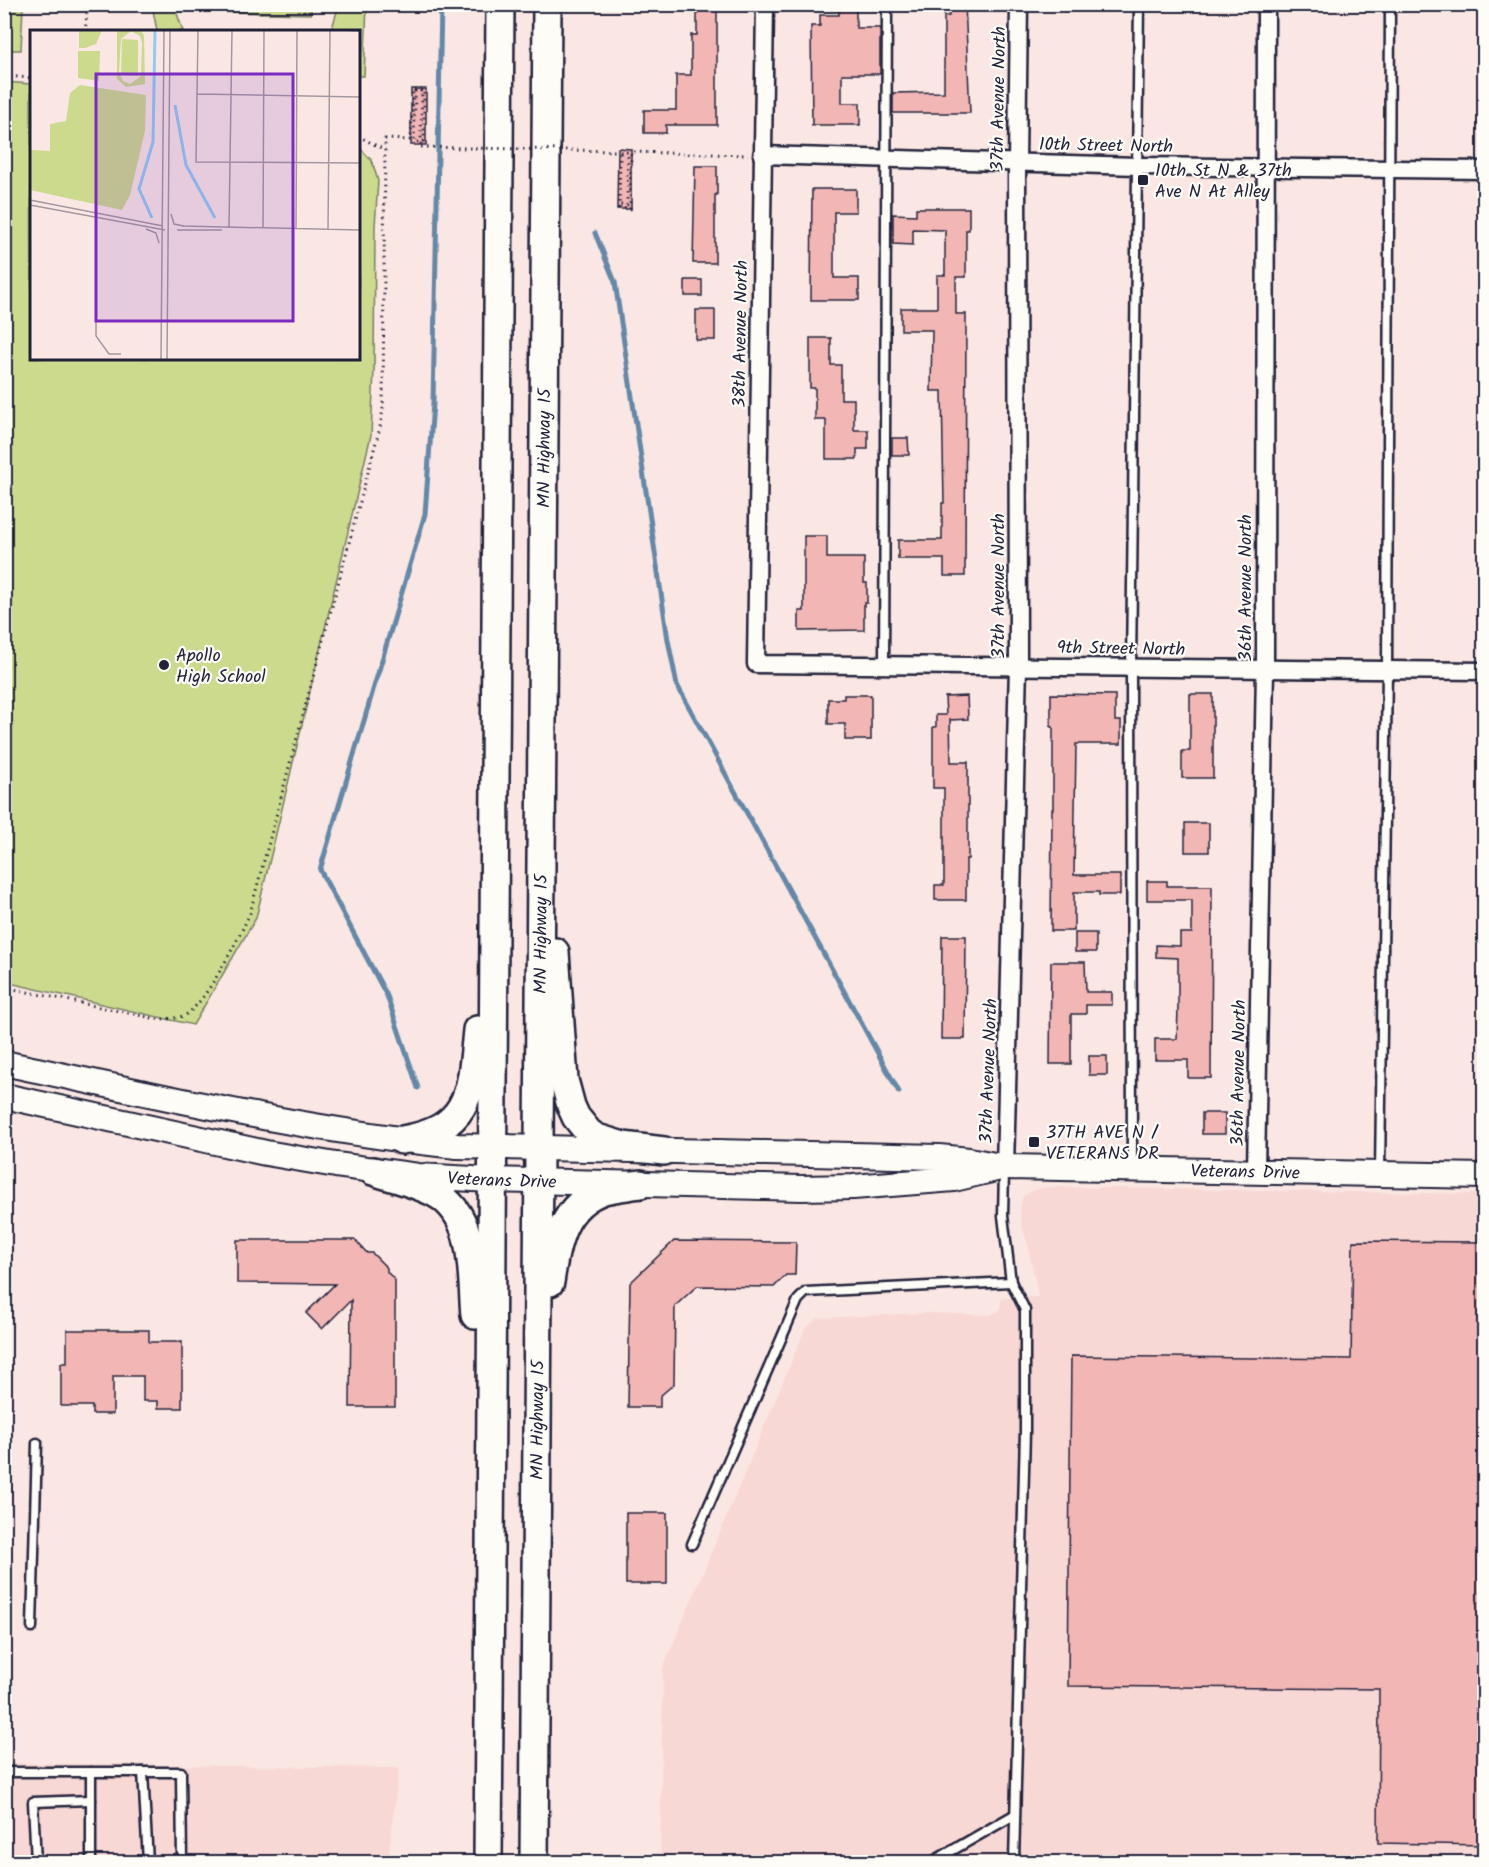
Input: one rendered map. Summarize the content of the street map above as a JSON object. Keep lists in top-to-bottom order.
{
  "streets": {
    "highway": ["MN Highway 15"],
    "main road": ["Veterans Drive"],
    "street": [
      "37th Avenue North",
      "10th Street North",
      "38th Avenue North",
      "36th Avenue North",
      "9th Street North"
    ]
  },
  "crossings": [
    ["37th Avenue North", "10th Street North"],
    ["37th Avenue North", "9th Street North"],
    ["37th Avenue North", "Veterans Drive"],
    ["10th Street North", "38th Avenue North"],
    ["10th Street North", "36th Avenue North"],
    ["38th Avenue North", "9th Street North"],
    ["MN Highway 15", "Veterans Drive"],
    ["36th Avenue North", "9th Street North"],
    ["36th Avenue North", "Veterans Drive"]
  ],
  "places": {
    "transit": ["10th St N & 37th Ave N At Alley", "37TH AVE N / VETERANS DR"],
    "other": ["Apollo High School"]
  }
}
